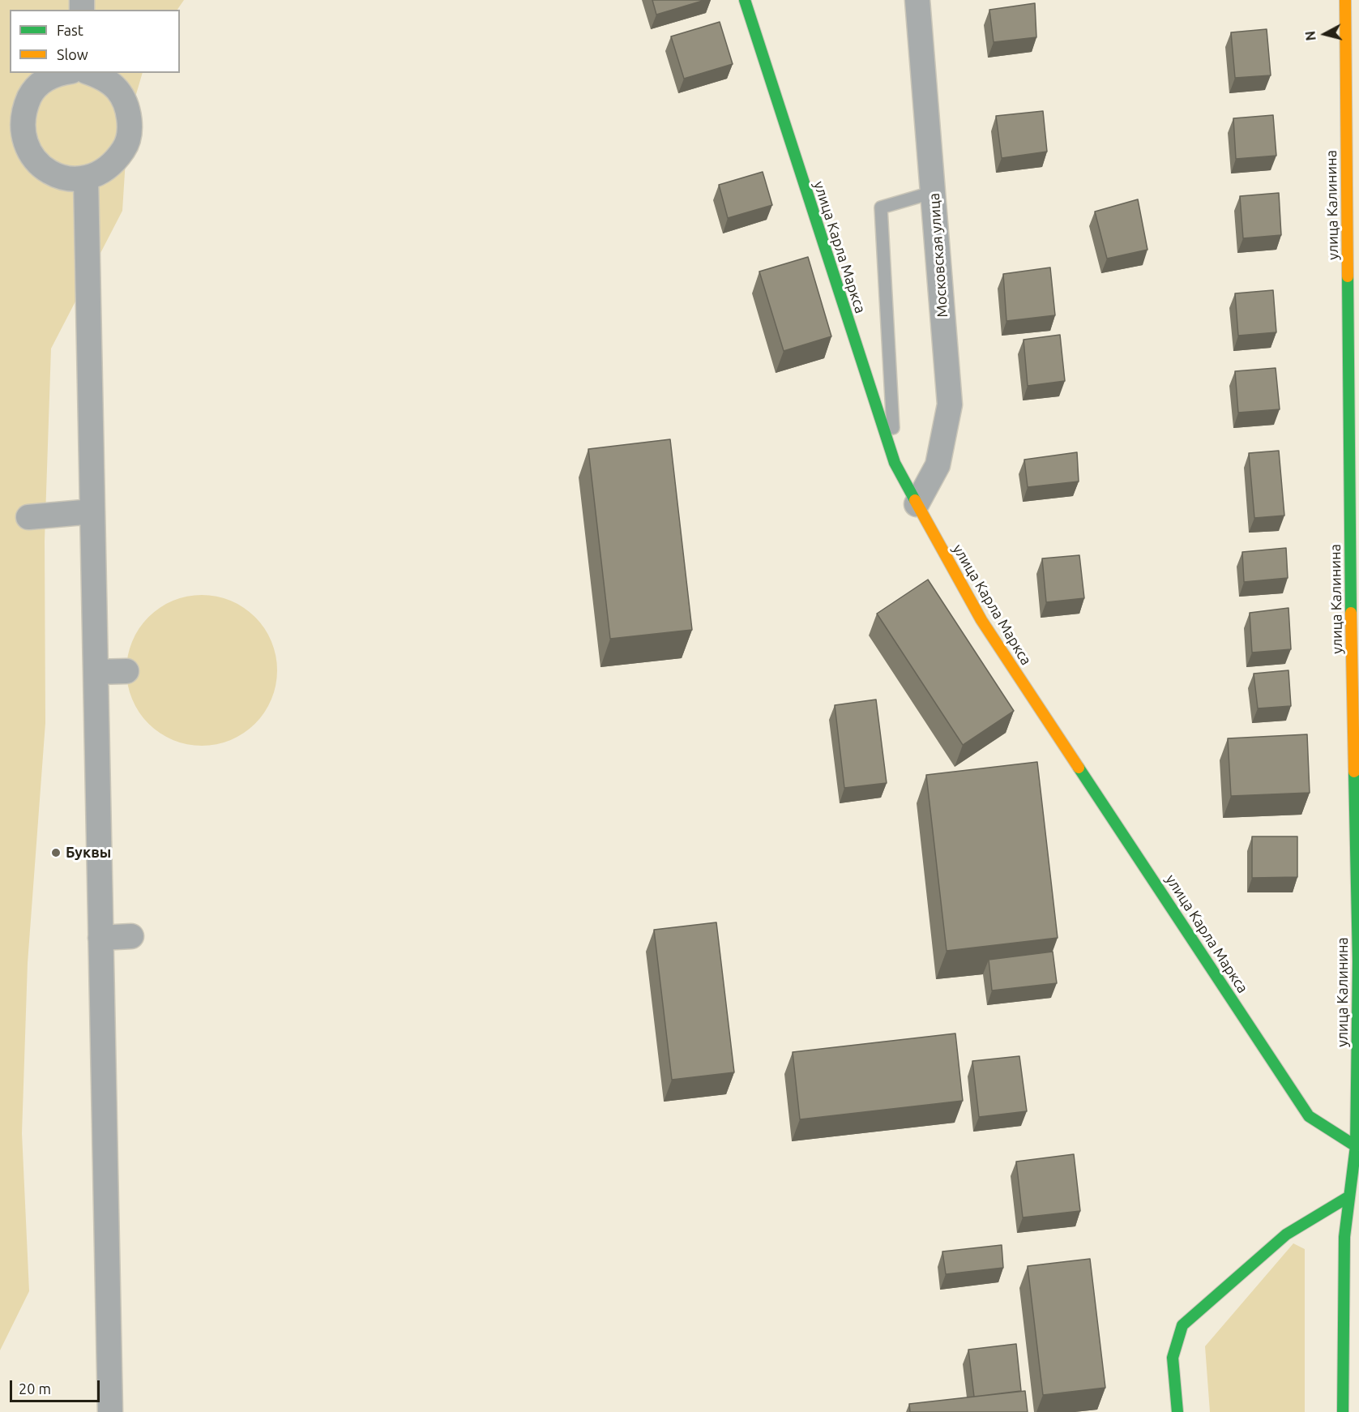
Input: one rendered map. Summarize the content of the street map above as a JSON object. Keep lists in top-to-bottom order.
{
  "streets": {
    "street": ["улица Калинина", "улица Карла Маркса", "Московская улица"]
  },
  "crossings": [
    ["улица Калинина", "улица Карла Маркса"],
    ["улица Карла Маркса", "Московская улица"]
  ],
  "places": ["Буквы"],
  "legend": ["Fast", "Slow"],
  "scale_bar": "20 m",
  "north": "left"
}
